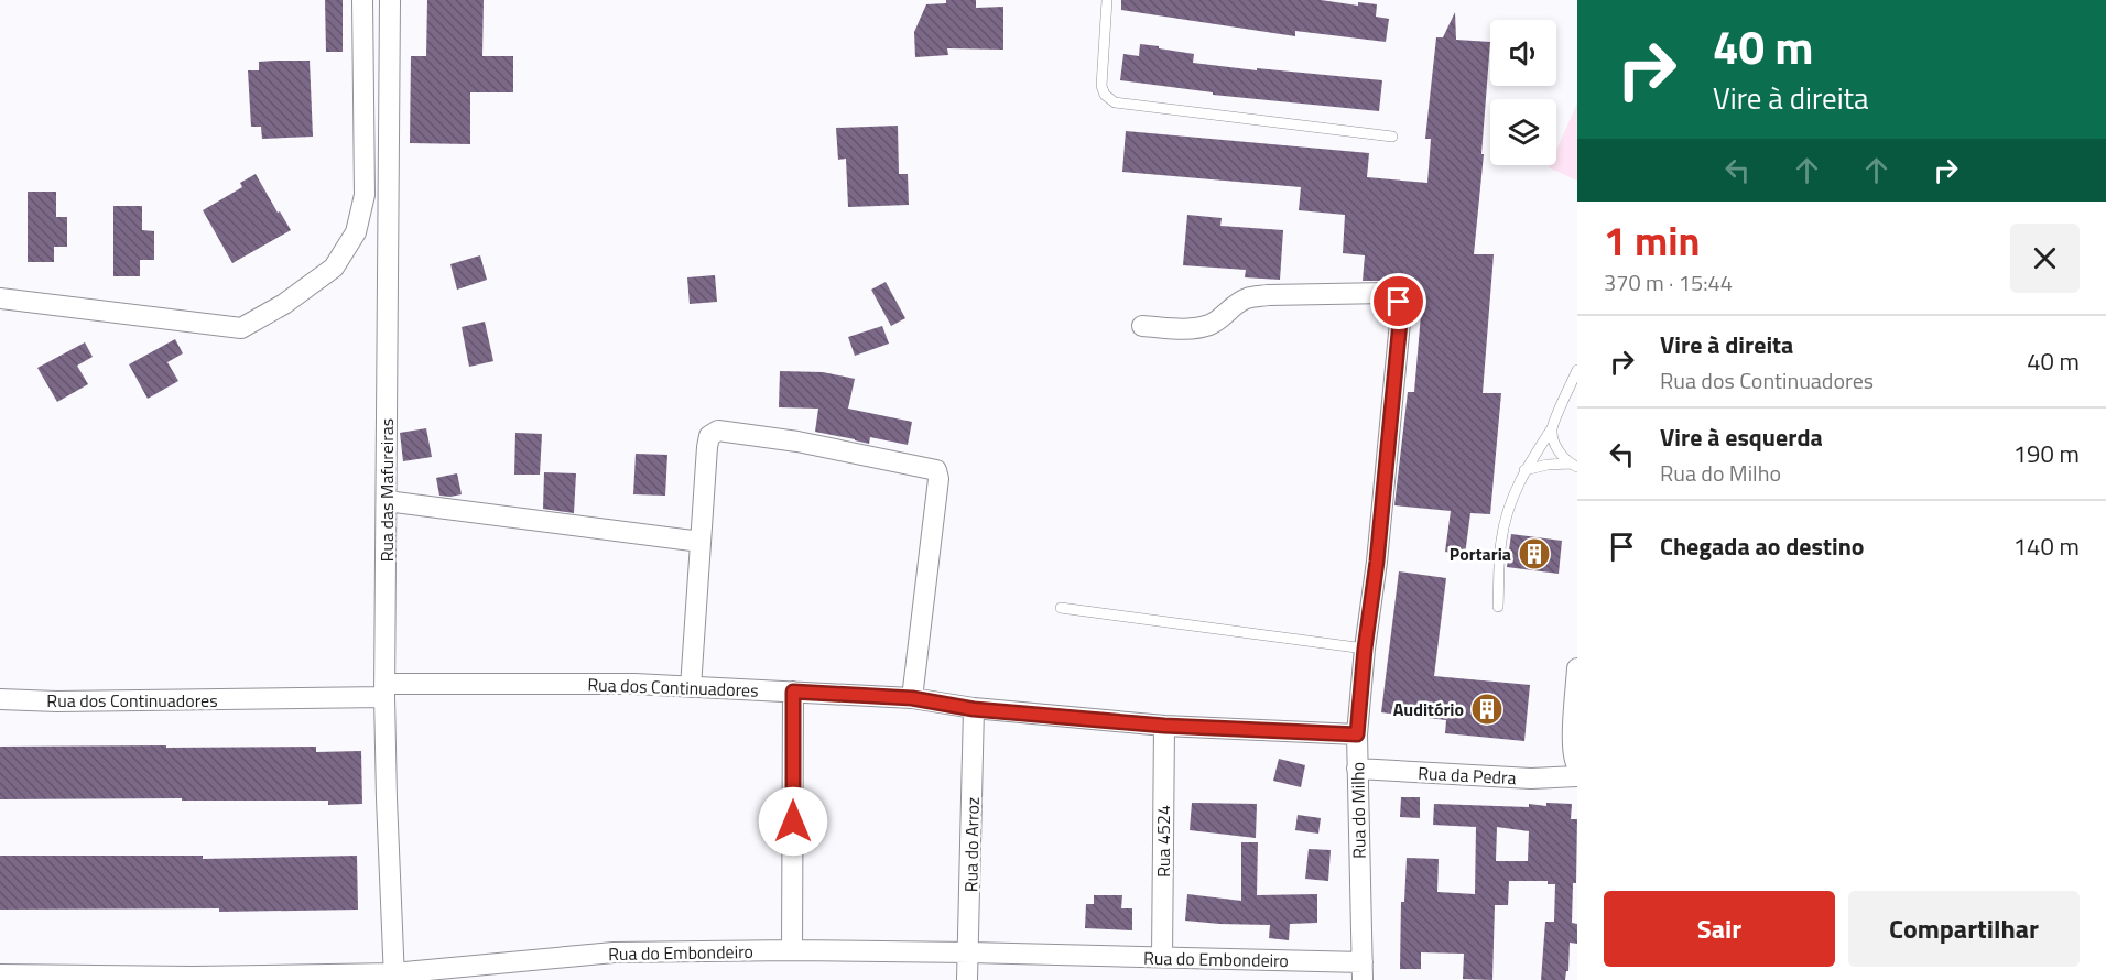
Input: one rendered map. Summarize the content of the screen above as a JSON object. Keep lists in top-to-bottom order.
{
  "streets": {
    "street": [
      "Rua das Mafureiras",
      "Rua dos Continuadores",
      "Rua da Pedra",
      "Rua do Milho",
      "Rua 4524",
      "Rua do Arroz",
      "Rua do Embondeiro"
    ]
  },
  "crossings": [
    ["Rua das Mafureiras", "Rua dos Continuadores"],
    ["Rua das Mafureiras", "Rua do Embondeiro"],
    ["Rua dos Continuadores", "Rua do Milho"],
    ["Rua dos Continuadores", "Rua 4524"],
    ["Rua dos Continuadores", "Rua do Arroz"],
    ["Rua da Pedra", "Rua do Milho"],
    ["Rua do Milho", "Rua do Embondeiro"],
    ["Rua 4524", "Rua do Embondeiro"],
    ["Rua do Arroz", "Rua do Embondeiro"]
  ],
  "places": {
    "building": ["Portaria", "Auditório"]
  },
  "page": {
    "turn": ["40 m", "Vire à direita"],
    "heading": ["1 min", "370 m · 15:44"],
    "list": [
      {
        "name": "Vire à direita",
        "note": "Rua dos Continuadores",
        "value": "40 m"
      },
      {
        "name": "Vire à esquerda",
        "note": "Rua do Milho",
        "value": "190 m"
      },
      {
        "name": "Chegada ao destino",
        "value": "140 m"
      }
    ],
    "buttons": ["Sair", "Compartilhar"]
  }
}
